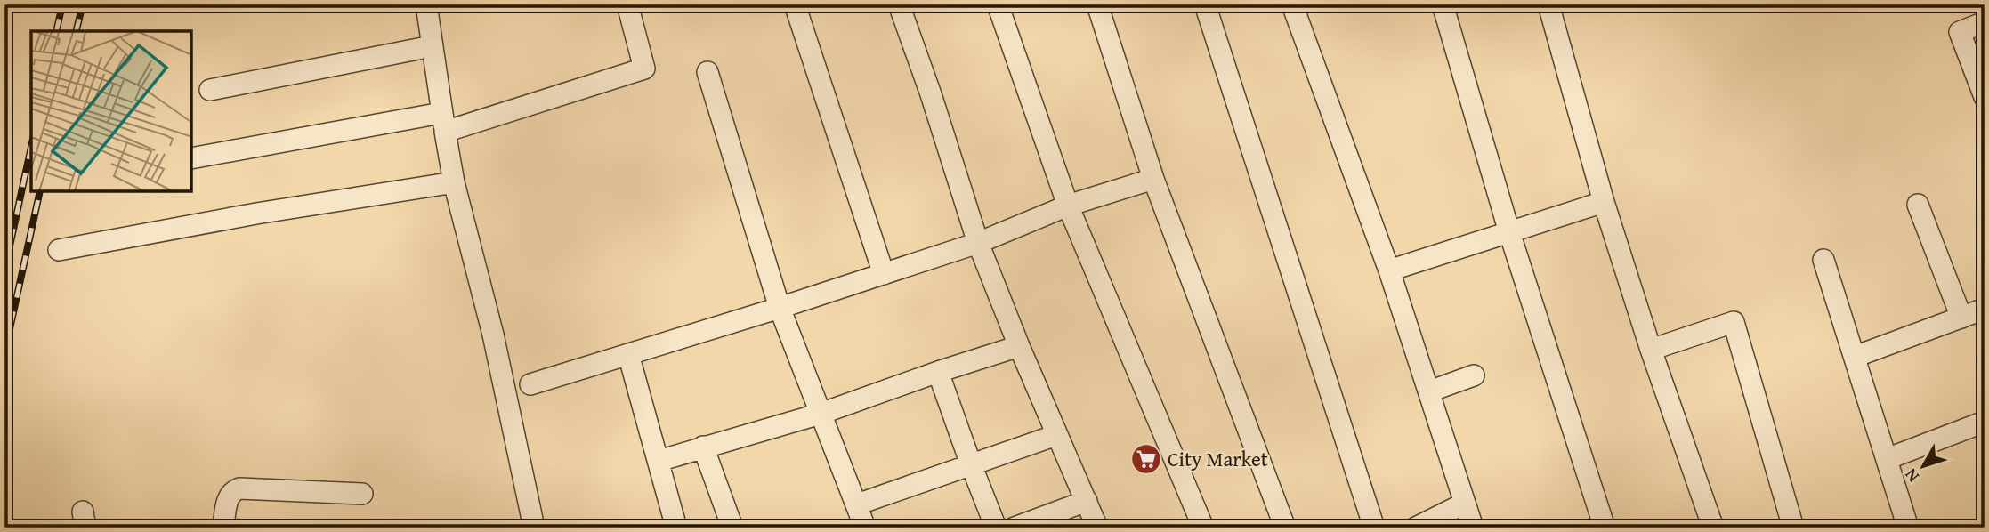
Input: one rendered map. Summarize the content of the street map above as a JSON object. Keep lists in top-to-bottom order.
{
  "places": {
    "supermarket": ["City Market"]
  },
  "north": "bottom left"
}
